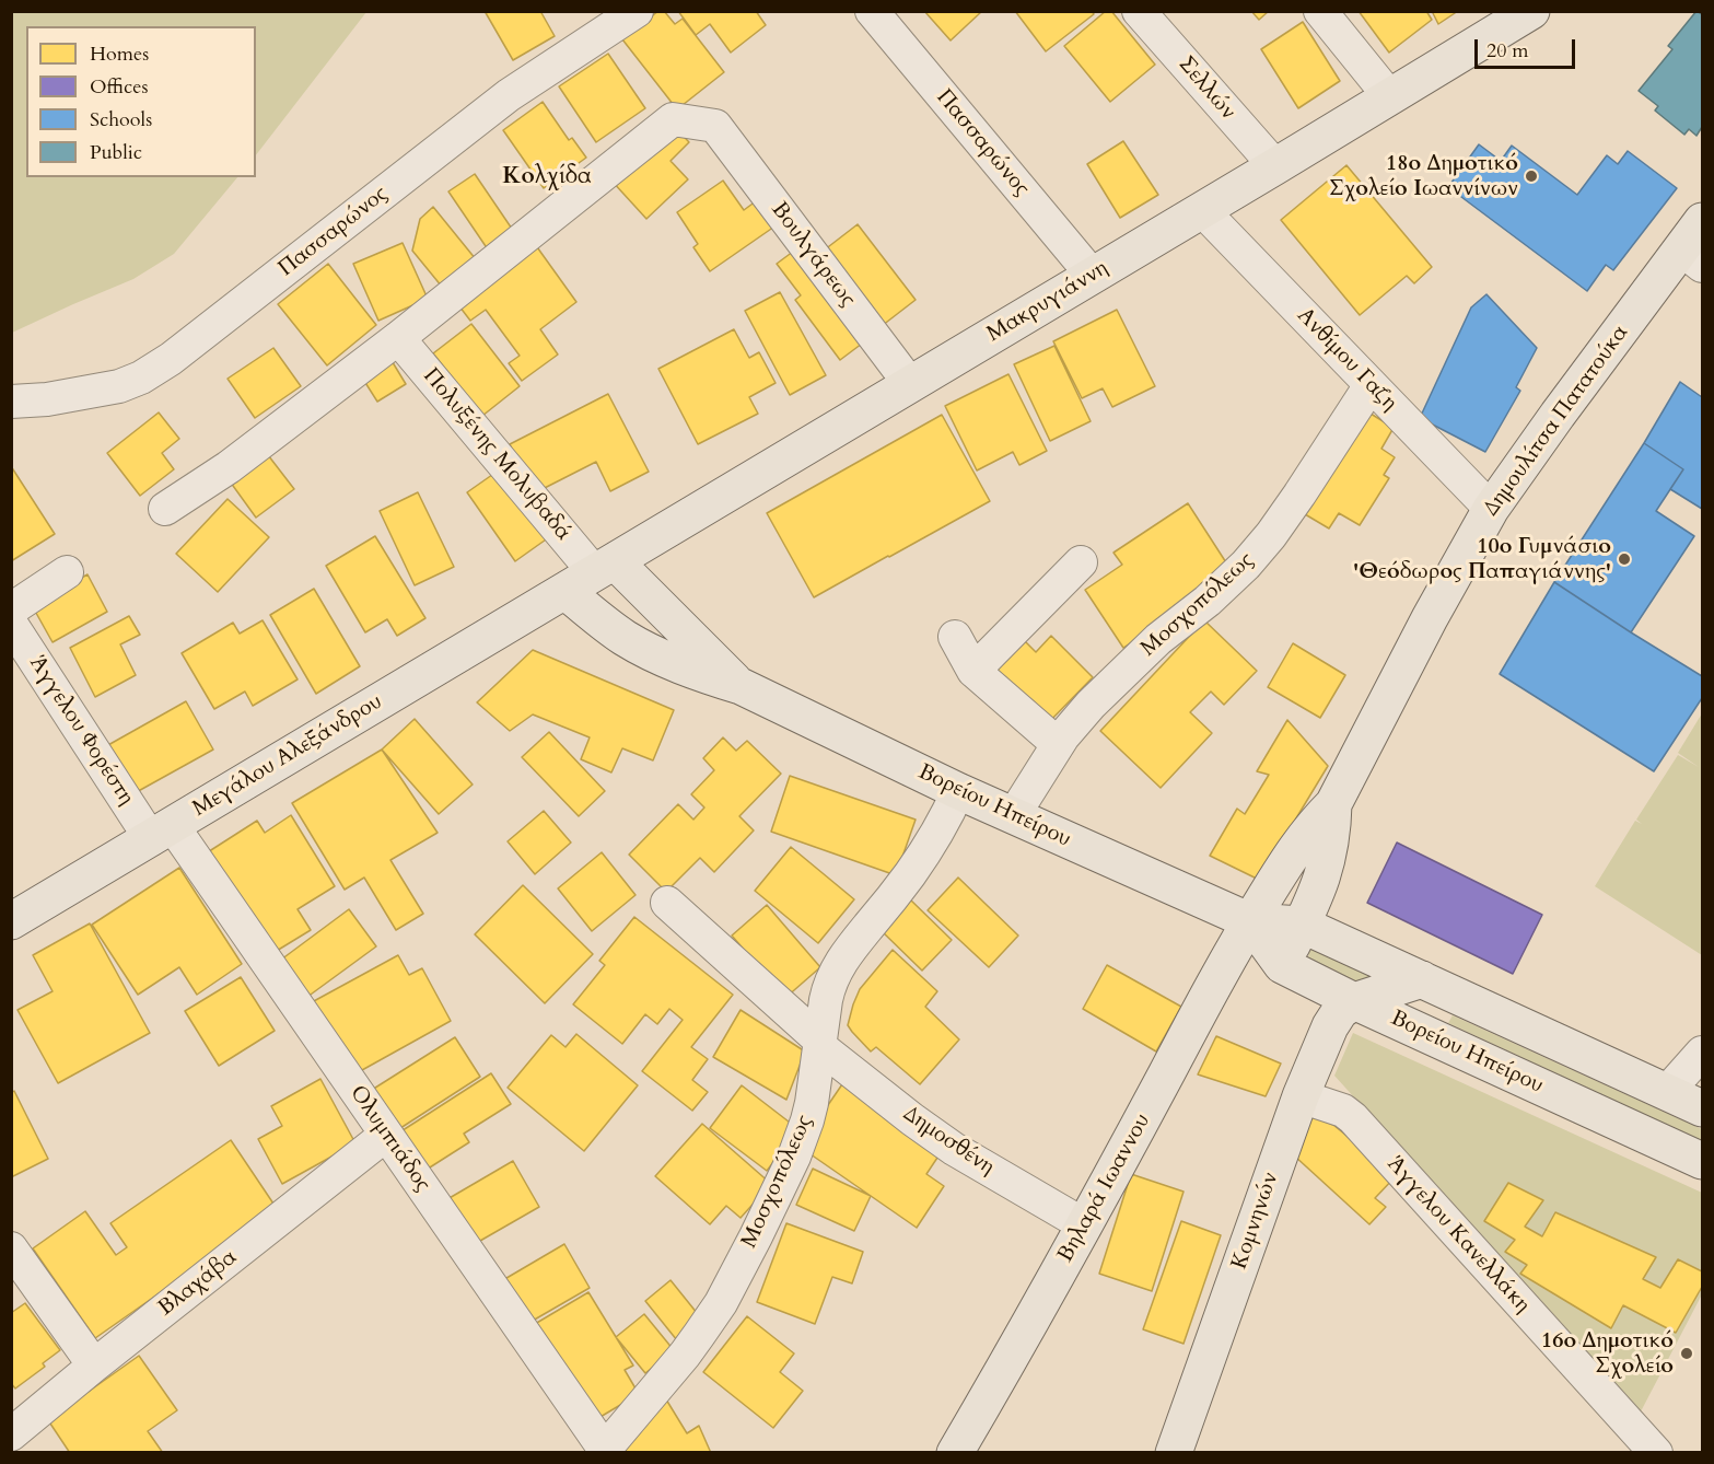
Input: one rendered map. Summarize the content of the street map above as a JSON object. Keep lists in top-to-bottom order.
{
  "streets": {
    "main road": [
      "Μακρυγιάννη",
      "Δημουλίτσα Πατατούκα",
      "Μεγάλου Αλεξάνδρου",
      "Βορείου Ηπείρου",
      "Βηλαρά Ιωαννου",
      "Κομνηνών"
    ],
    "street": [
      "Σελλών",
      "Πασσαρώνος",
      "Βουλγάρεως",
      "Ανθίμου Γαζη",
      "Πολυξένης Μολυβαδά",
      "Μοσχοπόλεως",
      "Άγγελου Φορέστη",
      "Ολυμπιάδος",
      "Δημοσθένη",
      "Άγγελου Κανελλάκη",
      "Βλαχάβα"
    ]
  },
  "crossings": [
    ["Σελλών", "Μακρυγιάννη"],
    ["Πασσαρώνος", "Μακρυγιάννη"],
    ["Βουλγάρεως", "Μακρυγιάννη"],
    ["Βουλγάρεως", "Πολυξένης Μολυβαδά"],
    ["Μακρυγιάννη", "Ανθίμου Γαζη"],
    ["Μακρυγιάννη", "Πολυξένης Μολυβαδά"],
    ["Μακρυγιάννη", "Μεγάλου Αλεξάνδρου"],
    ["Μακρυγιάννη", "Βορείου Ηπείρου"],
    ["Ανθίμου Γαζη", "Δημουλίτσα Πατατούκα"],
    ["Ανθίμου Γαζη", "Μοσχοπόλεως"],
    ["Δημουλίτσα Πατατούκα", "Βορείου Ηπείρου"],
    ["Δημουλίτσα Πατατούκα", "Βηλαρά Ιωαννου"],
    ["Πολυξένης Μολυβαδά", "Βορείου Ηπείρου"],
    ["Μοσχοπόλεως", "Βορείου Ηπείρου"],
    ["Μοσχοπόλεως", "Ολυμπιάδος"],
    ["Μοσχοπόλεως", "Δημοσθένη"],
    ["Άγγελου Φορέστη", "Μεγάλου Αλεξάνδρου"],
    ["Άγγελου Φορέστη", "Ολυμπιάδος"],
    ["Μεγάλου Αλεξάνδρου", "Βορείου Ηπείρου"],
    ["Μεγάλου Αλεξάνδρου", "Ολυμπιάδος"],
    ["Βορείου Ηπείρου", "Βηλαρά Ιωαννου"],
    ["Βορείου Ηπείρου", "Κομνηνών"],
    ["Ολυμπιάδος", "Βλαχάβα"],
    ["Δημοσθένη", "Βηλαρά Ιωαννου"],
    ["Κομνηνών", "Άγγελου Κανελλάκη"]
  ],
  "districts": ["Κολχίδα"],
  "places": ["18ο Δημοτικό Σχολείο Ιωαννίνων", "10ο Γυμνάσιο 'Θεόδωρος Παπαγιάννης'", "16ο Δημοτικό Σχολείο"],
  "legend": [
    "Homes",
    "Offices",
    "Schools",
    "Public"
  ],
  "scale_bar": "20 m"
}
